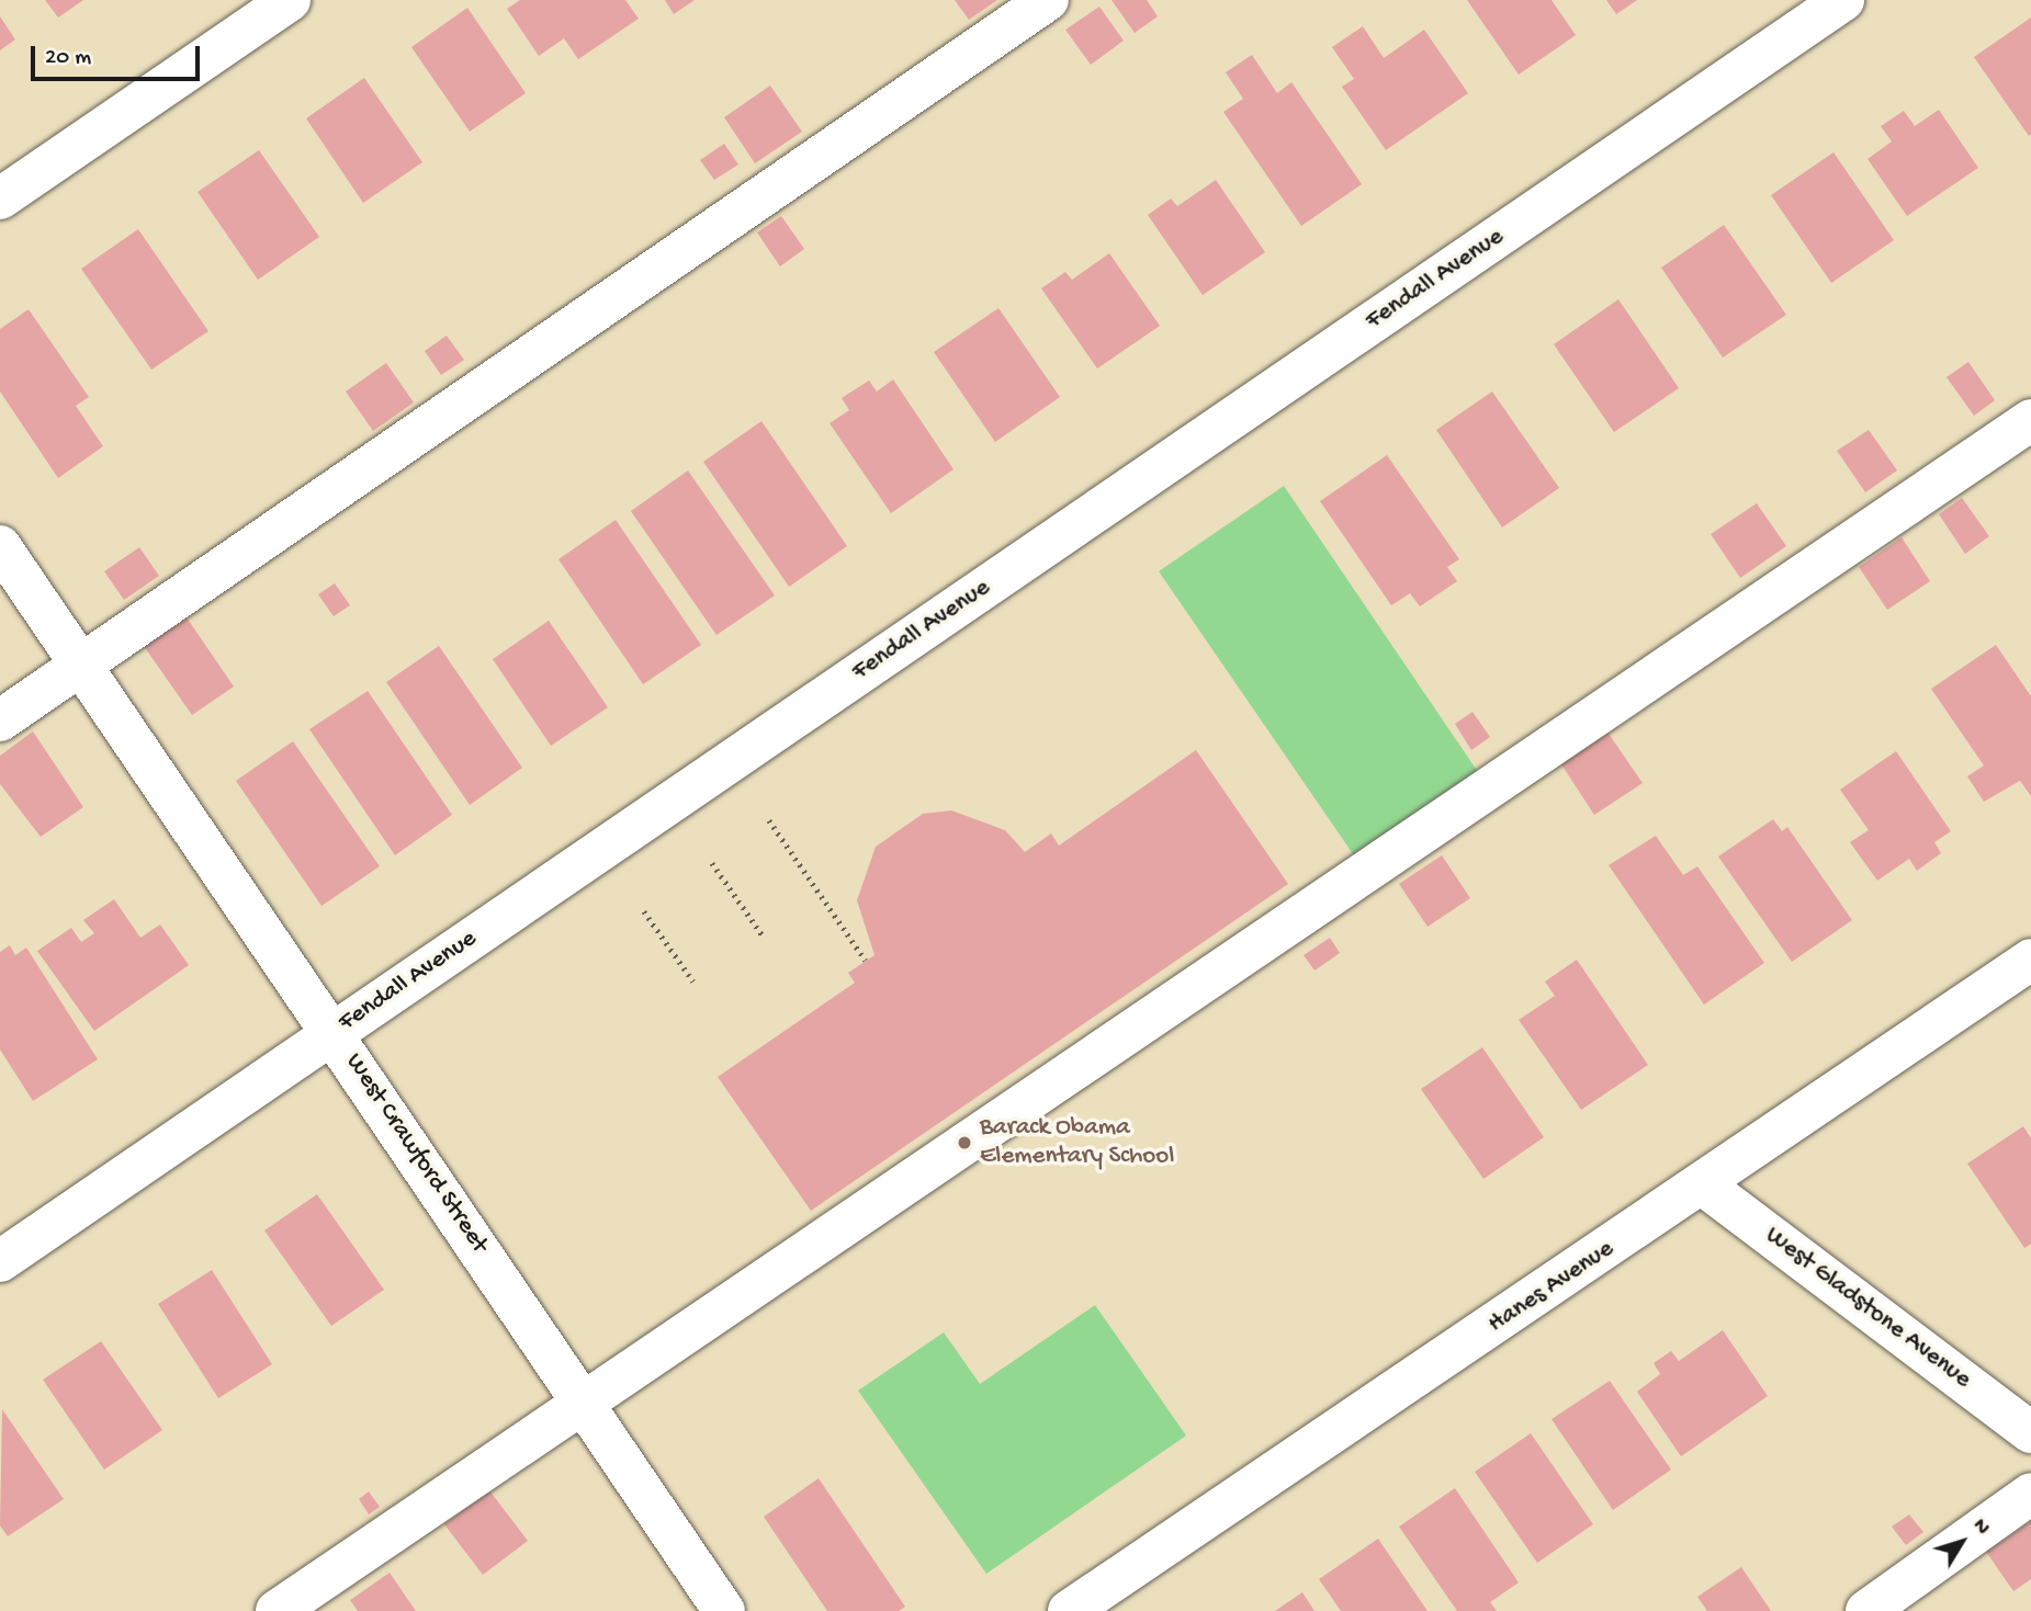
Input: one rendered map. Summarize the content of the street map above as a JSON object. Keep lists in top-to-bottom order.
{
  "streets": {
    "street": [
      "Fendall Avenue",
      "West Crawford Street",
      "Hanes Avenue",
      "West Gladstone Avenue"
    ]
  },
  "crossings": [
    ["Fendall Avenue", "West Crawford Street"],
    ["Hanes Avenue", "West Gladstone Avenue"]
  ],
  "places": ["Barack Obama Elementary School"],
  "scale_bar": "20 m",
  "north": "top right"
}
